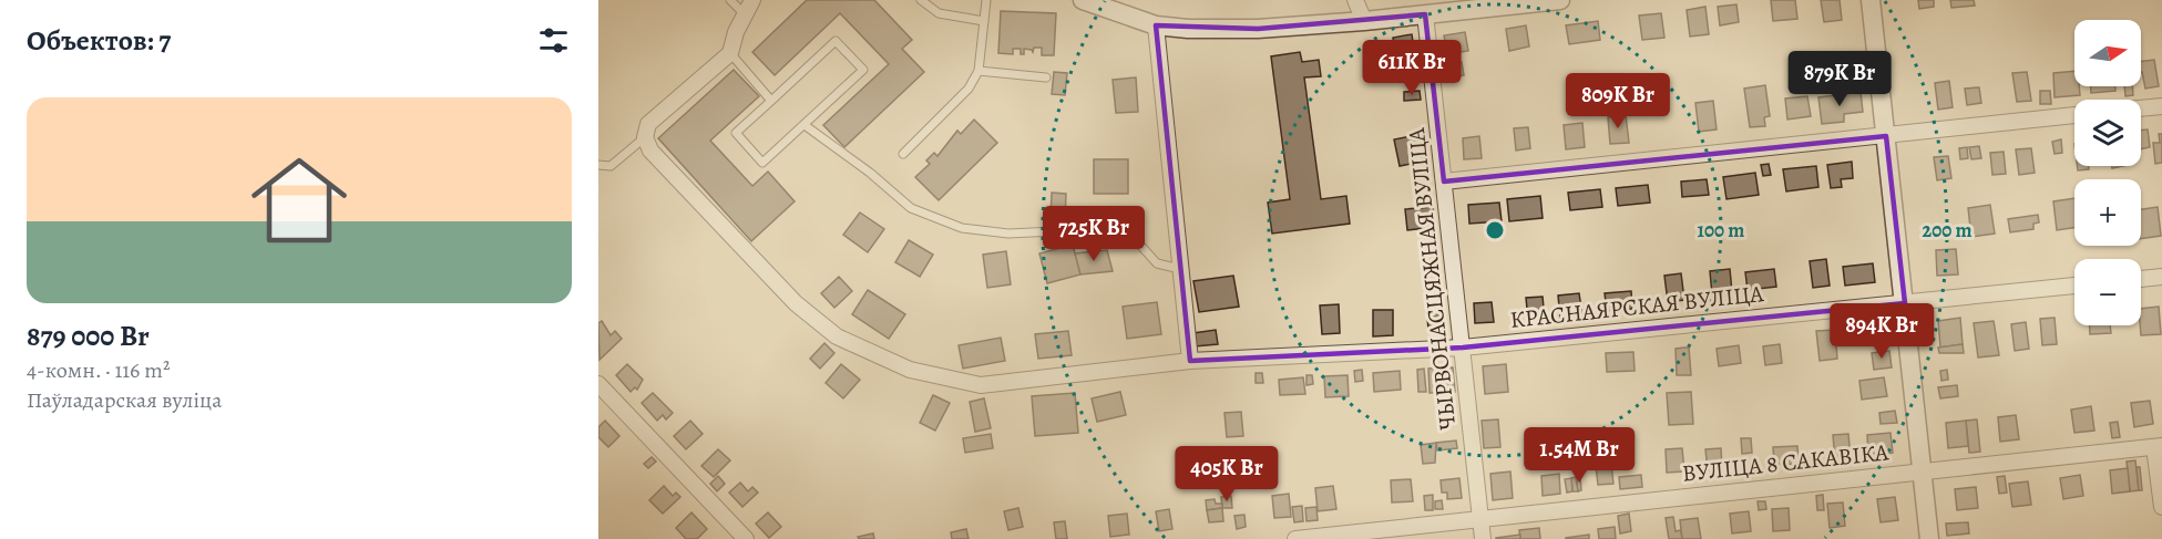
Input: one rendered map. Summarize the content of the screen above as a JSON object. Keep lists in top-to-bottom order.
{
  "streets": {
    "street": ["ЧЫРВОНАСЦЯЖНАЯ ВУЛІЦА", "КРАСНАЯРСКАЯ ВУЛІЦА", "ВУЛІЦА 8 САКАВІКА"]
  },
  "crossings": [
    ["ЧЫРВОНАСЦЯЖНАЯ ВУЛІЦА", "КРАСНАЯРСКАЯ ВУЛІЦА"],
    ["ЧЫРВОНАСЦЯЖНАЯ ВУЛІЦА", "ВУЛІЦА 8 САКАВІКА"]
  ],
  "north": "right",
  "page": {
    "heading": "Объектов: 7",
    "map_buttons": ["+", "−"],
    "price": [
      "611K Br",
      "879K Br",
      "809K Br",
      "725K Br",
      "894K Br",
      "1.54M Br",
      "405K Br"
    ],
    "list": [
      {
        "name": "879 000 Br",
        "note": "4-комн. · 116 m² · Паўладарская вуліца"
      }
    ]
  },
  "rings": ["100 m", "200 m"]
}
